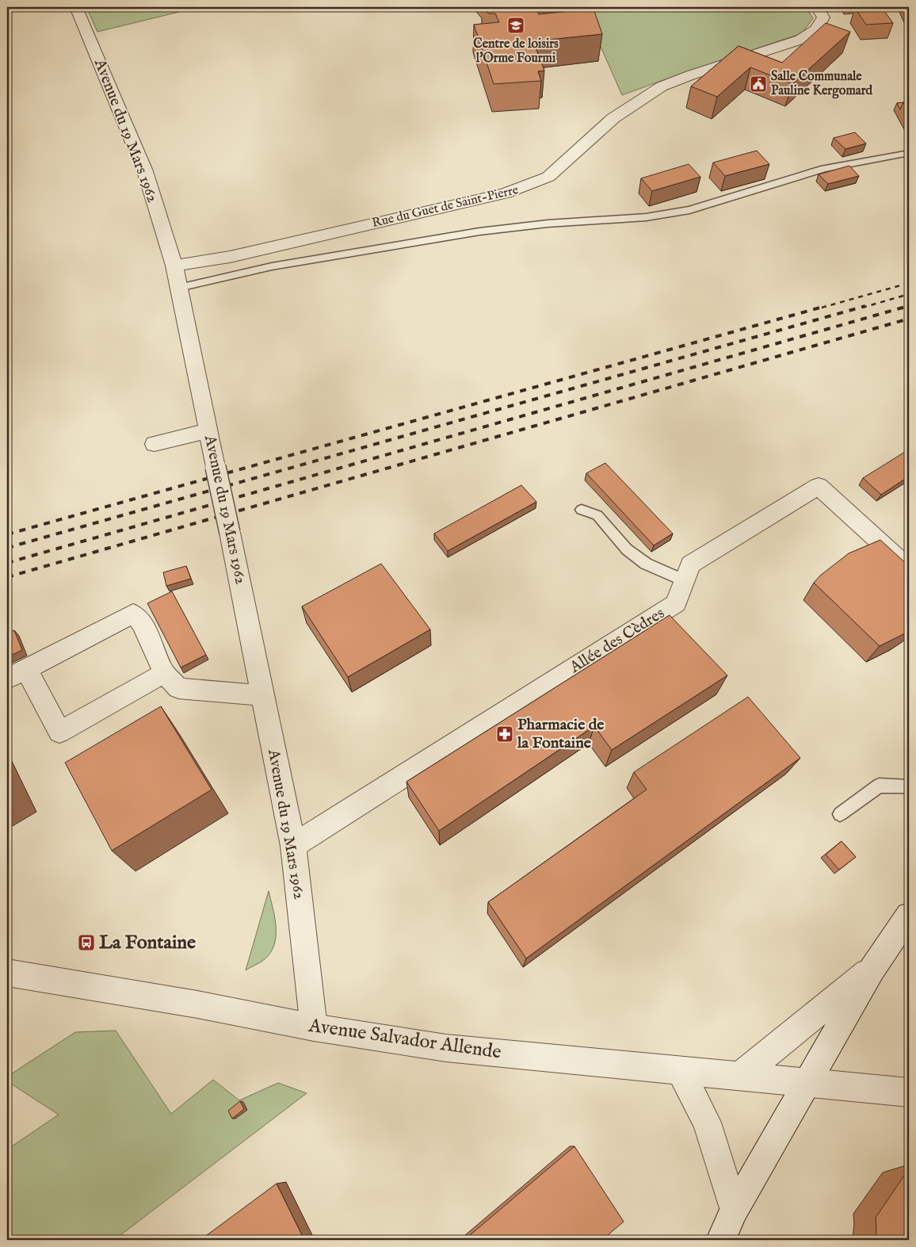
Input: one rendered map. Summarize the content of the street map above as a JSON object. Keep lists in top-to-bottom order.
{
  "streets": {
    "street": [
      "Avenue du 19 Mars 1962",
      "Rue du Guet de Saint-Pierre",
      "Allée des Cèdres",
      "Avenue Salvador Allende"
    ]
  },
  "crossings": [
    ["Avenue du 19 Mars 1962", "Rue du Guet de Saint-Pierre"],
    ["Avenue du 19 Mars 1962", "Allée des Cèdres"],
    ["Avenue du 19 Mars 1962", "Avenue Salvador Allende"]
  ],
  "places": {
    "school or university": ["Centre de loisirs l'Orme Fourmi"],
    "public building": ["Salle Communale Pauline Kergomard"],
    "pharmacy": ["Pharmacie de la Fontaine"],
    "bus stop": ["La Fontaine"]
  }
}
